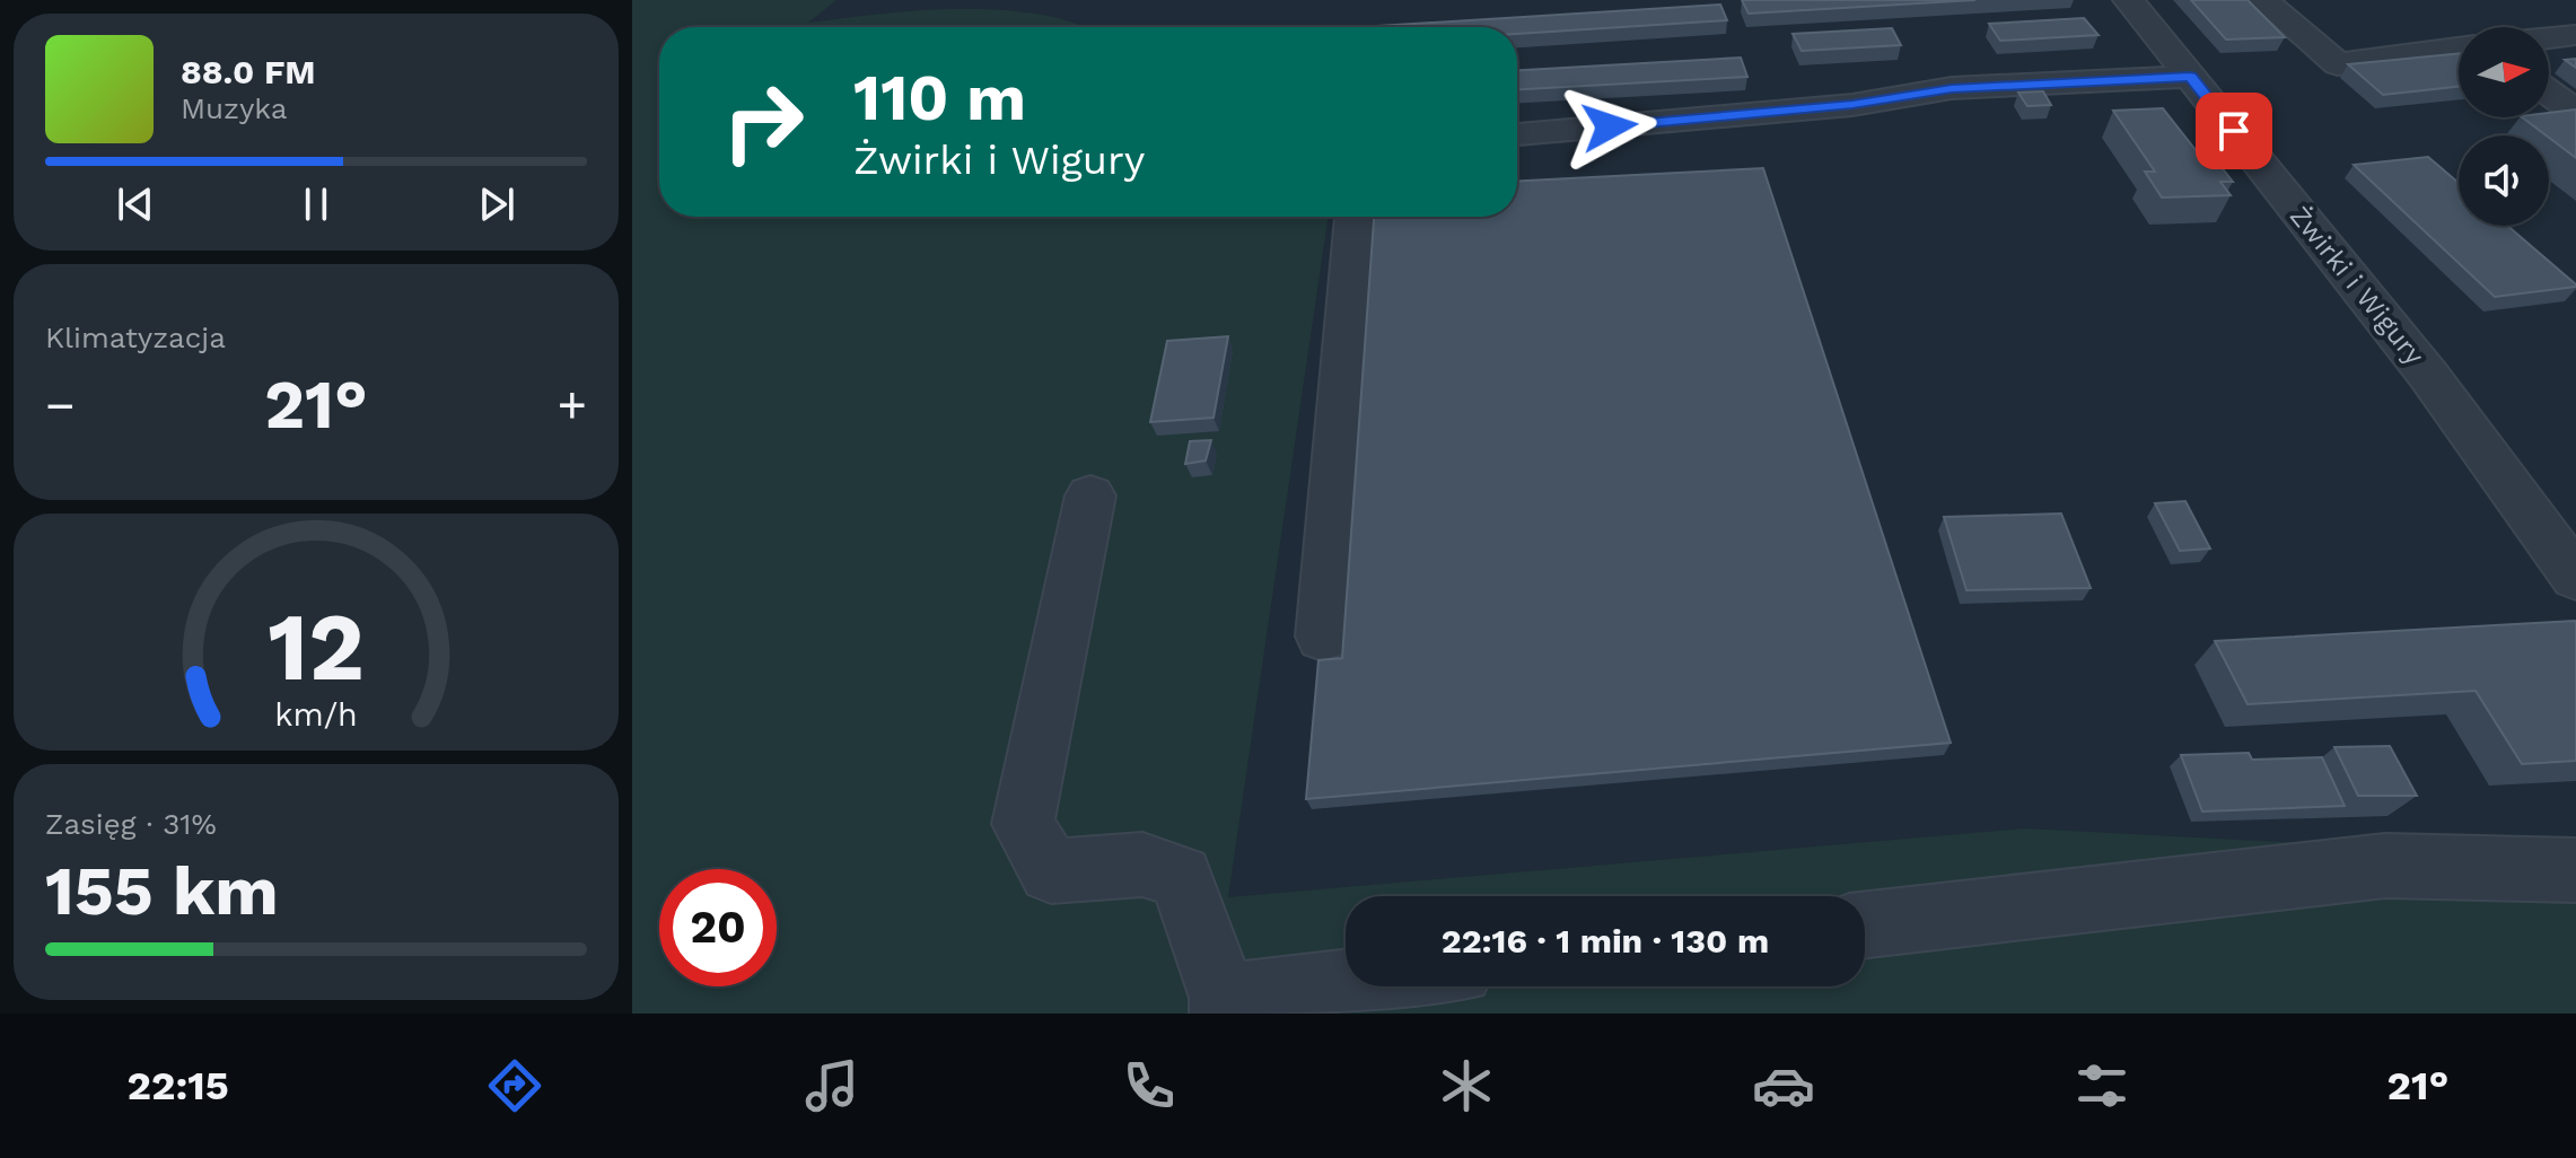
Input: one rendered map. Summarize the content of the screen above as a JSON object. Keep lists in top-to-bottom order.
{
  "streets": {
    "street": ["Żwirki i Wigury"]
  },
  "north": "right",
  "page": {
    "turn": ["110 m", "Żwirki i Wigury"],
    "song": ["88.0 FM", "Muzyka"],
    "tile": [
      "Klimatyzacja",
      ["Zasięg · 31%", "155 km"]
    ],
    "heat": ["−", "21°", "+"],
    "limit": "20",
    "trip": "22:16 · 1 min · 130 m",
    "tabs": ["22:15", "21°"],
    "gauge": ["12", "km/h"]
  }
}
